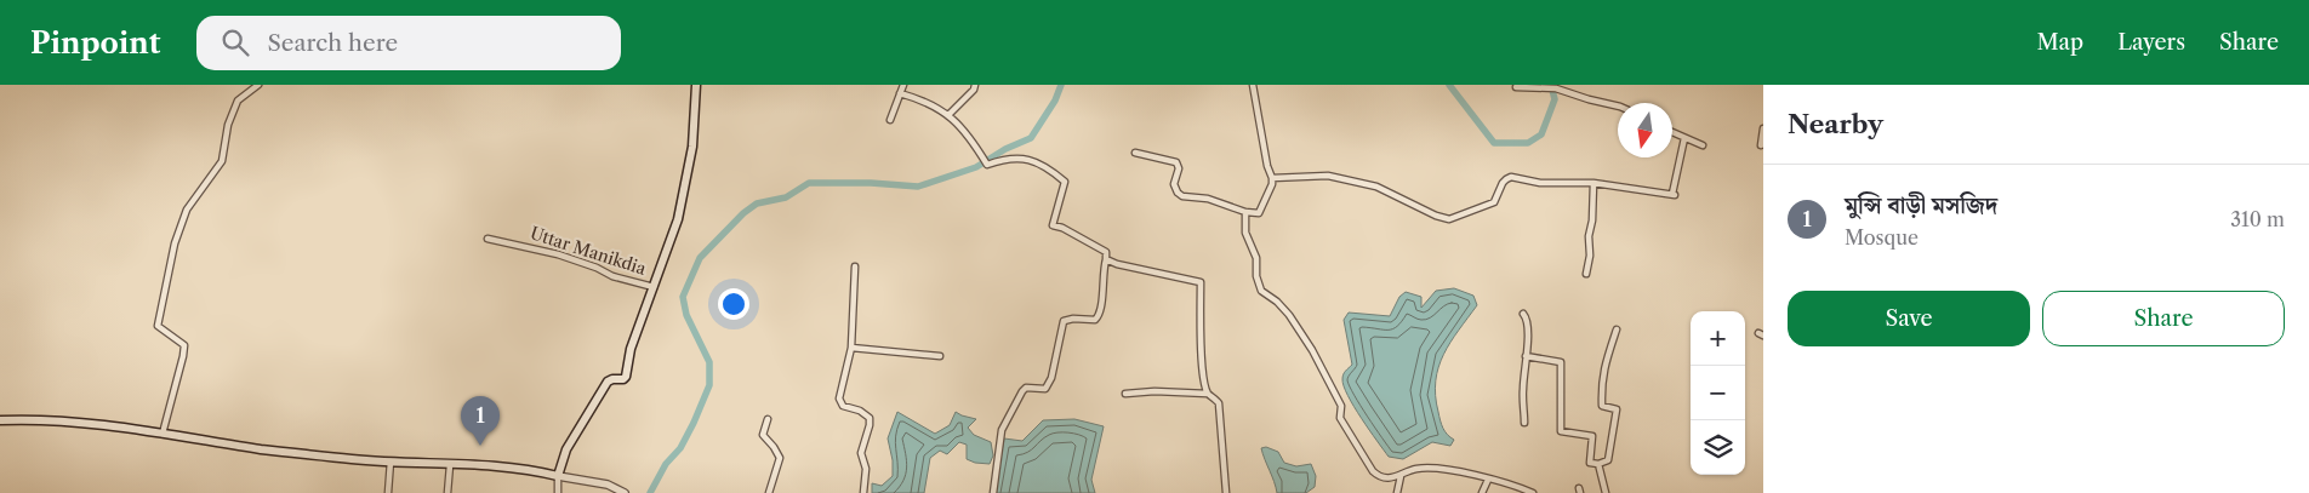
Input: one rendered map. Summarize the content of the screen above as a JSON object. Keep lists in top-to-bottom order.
{
  "streets": {
    "main road": ["Uttar Manikdia"]
  },
  "north": "bottom",
  "page": {
    "header": "Pinpoint",
    "search": "Search here",
    "nav": ["Map", "Layers", "Share"],
    "heading": "Nearby",
    "list": [
      {
        "mark": "1",
        "name": "মুন্সি বাড়ী মসজিদ",
        "note": "Mosque",
        "value": "310 m"
      }
    ],
    "buttons": ["Save", "Share"],
    "map_buttons": ["+", "−"],
    "pins": "1"
  }
}
